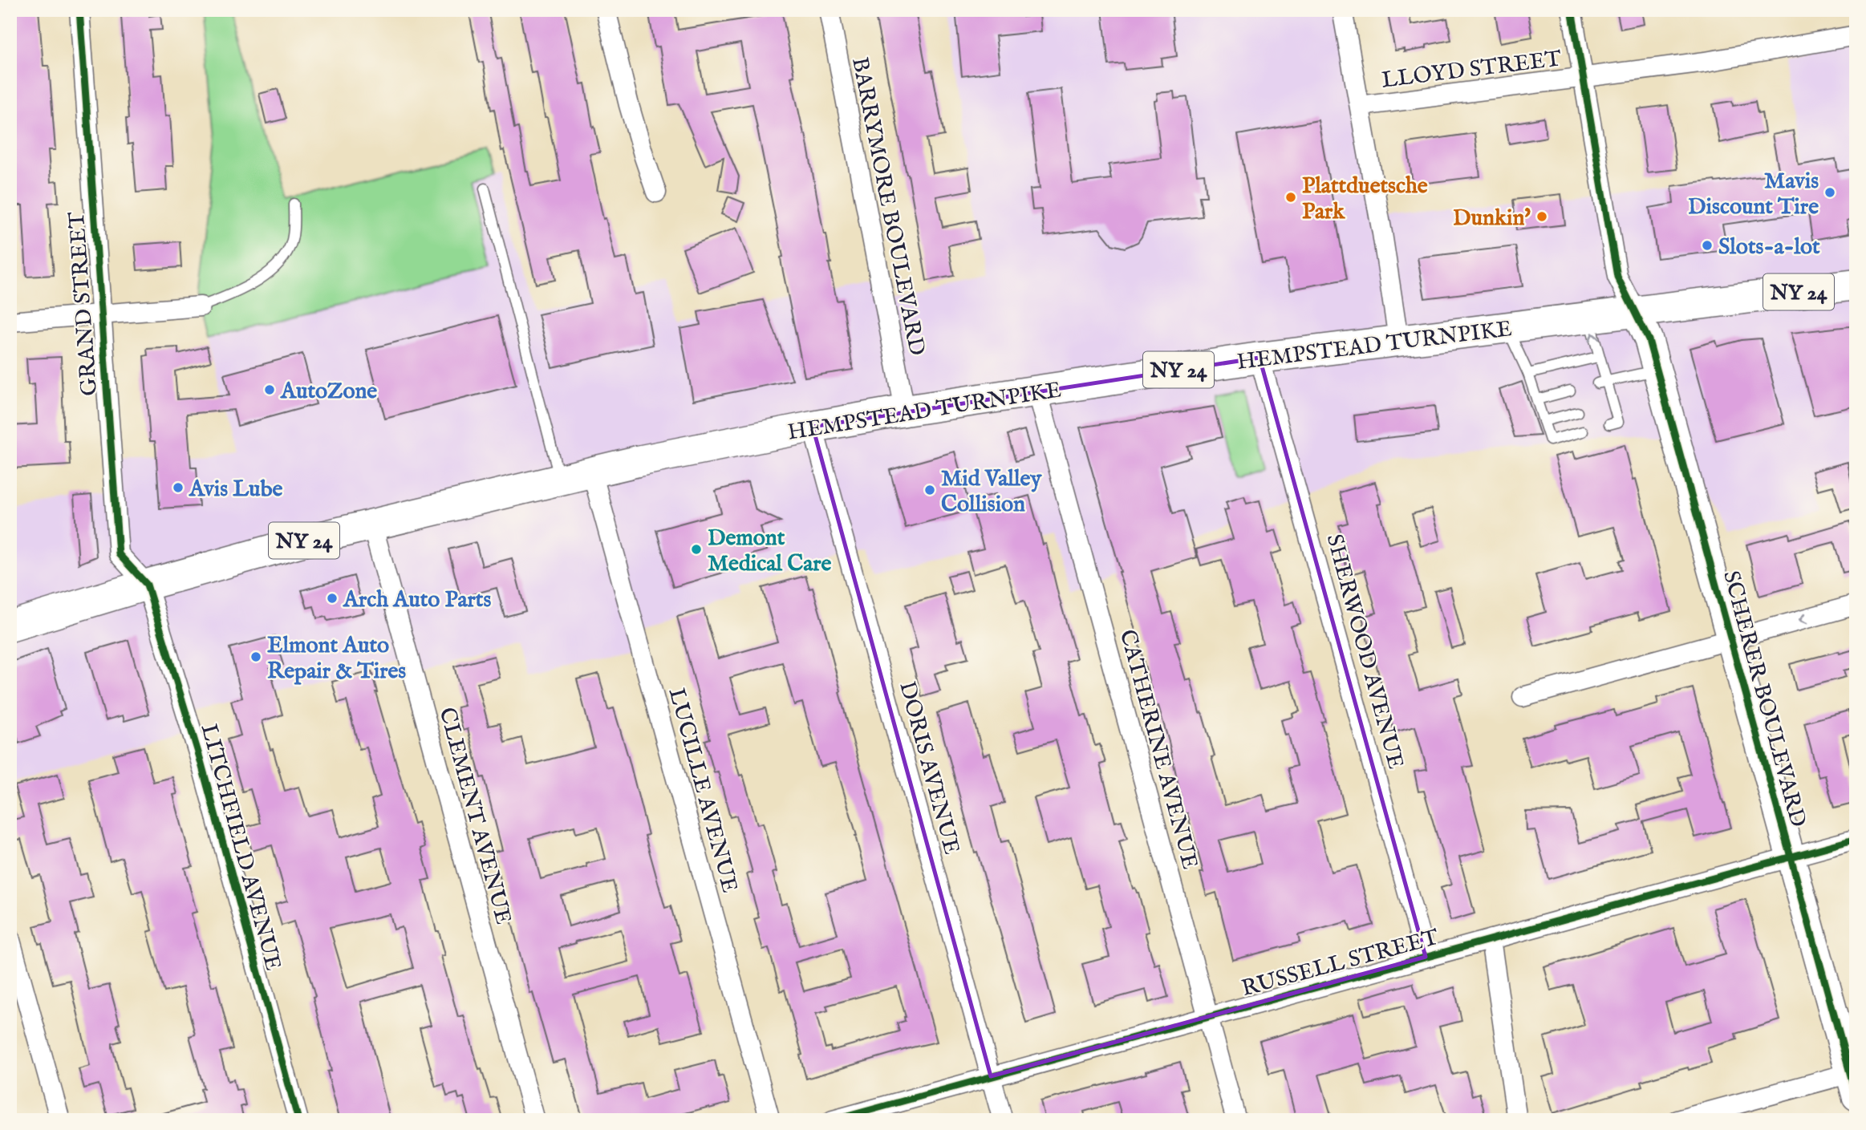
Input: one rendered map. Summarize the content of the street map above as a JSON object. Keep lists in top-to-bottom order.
{
  "streets": {
    "main road": ["NY 24", "HEMPSTEAD TURNPIKE"],
    "street": [
      "LLOYD STREET",
      "BARRYMORE BOULEVARD",
      "GRAND STREET",
      "SHERWOOD AVENUE",
      "SCHERER BOULEVARD",
      "CATHERINE AVENUE",
      "DORIS AVENUE",
      "LUCILLE AVENUE",
      "CLEMENT AVENUE",
      "LITCHFIELD AVENUE",
      "RUSSELL STREET"
    ]
  },
  "crossings": [
    ["BARRYMORE BOULEVARD", "HEMPSTEAD TURNPIKE"],
    ["GRAND STREET", "HEMPSTEAD TURNPIKE"],
    ["GRAND STREET", "LITCHFIELD AVENUE"],
    ["HEMPSTEAD TURNPIKE", "SHERWOOD AVENUE"],
    ["HEMPSTEAD TURNPIKE", "SCHERER BOULEVARD"],
    ["HEMPSTEAD TURNPIKE", "CATHERINE AVENUE"],
    ["HEMPSTEAD TURNPIKE", "DORIS AVENUE"],
    ["HEMPSTEAD TURNPIKE", "LUCILLE AVENUE"],
    ["HEMPSTEAD TURNPIKE", "CLEMENT AVENUE"],
    ["HEMPSTEAD TURNPIKE", "LITCHFIELD AVENUE"],
    ["SHERWOOD AVENUE", "RUSSELL STREET"],
    ["SCHERER BOULEVARD", "RUSSELL STREET"],
    ["CATHERINE AVENUE", "RUSSELL STREET"],
    ["DORIS AVENUE", "RUSSELL STREET"]
  ],
  "places": [
    "Mavis Discount Tire",
    "Plattduetsche Park",
    "Dunkin'",
    "Slots-a-lot",
    "AutoZone",
    "Avis Lube",
    "Mid Valley Collision",
    "Demont Medical Care",
    "Arch Auto Parts",
    "Elmont Auto Repair & Tires"
  ]
}
